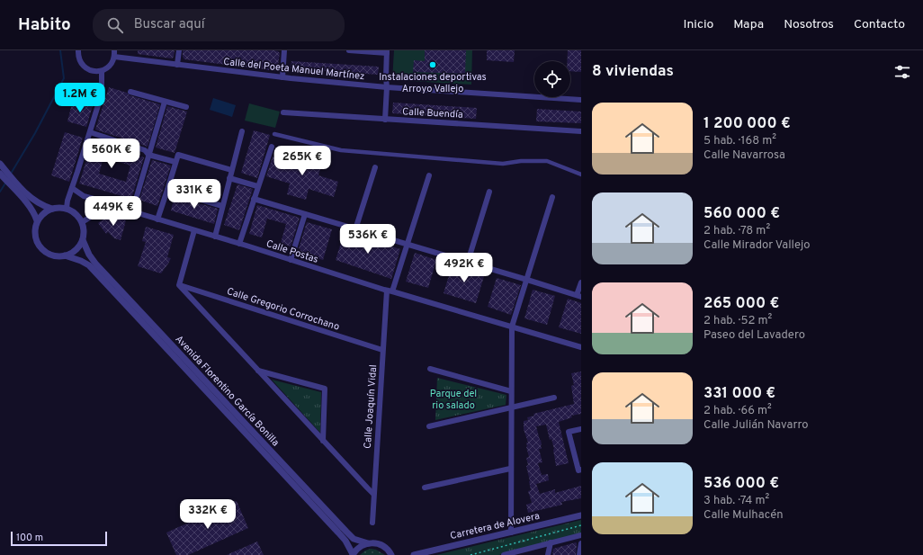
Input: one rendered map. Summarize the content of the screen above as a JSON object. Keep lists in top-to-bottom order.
{
  "streets": {
    "street": [
      "Calle del Poeta Manuel Martínez",
      "Calle Buendía",
      "Calle Postas",
      "Calle Gregorio Corrochano",
      "Avenida Florentino García Bonilla",
      "Calle Joaquín Vidal",
      "Carretera de Alovera"
    ]
  },
  "crossings": [
    ["Calle Postas", "Avenida Florentino García Bonilla"],
    ["Calle Postas", "Calle Joaquín Vidal"],
    ["Calle Gregorio Corrochano", "Calle Joaquín Vidal"]
  ],
  "parks": ["Parque del rio salado"],
  "places": ["Instalaciones deportivas Arroyo Vallejo"],
  "scale_bar": "100 m",
  "page": {
    "header": "Habito",
    "search": "Buscar aquí",
    "nav": [
      "Inicio",
      "Mapa",
      "Nosotros",
      "Contacto"
    ],
    "heading": "8 viviendas",
    "price": [
      "1.2M €",
      "560K €",
      "265K €",
      "331K €",
      "449K €",
      "536K €",
      "492K €",
      "332K €"
    ],
    "list": [
      {
        "name": "1 200 000 €",
        "note": "5 hab. · 168 m² · Calle Navarrosa"
      },
      {
        "name": "560 000 €",
        "note": "2 hab. · 78 m² · Calle Mirador Vallejo"
      },
      {
        "name": "265 000 €",
        "note": "2 hab. · 52 m² · Paseo del Lavadero"
      },
      {
        "name": "331 000 €",
        "note": "2 hab. · 66 m² · Calle Julián Navarro"
      },
      {
        "name": "536 000 €",
        "note": "3 hab. · 74 m² · Calle Mulhacén"
      }
    ],
    "scale": "100 m"
  }
}
